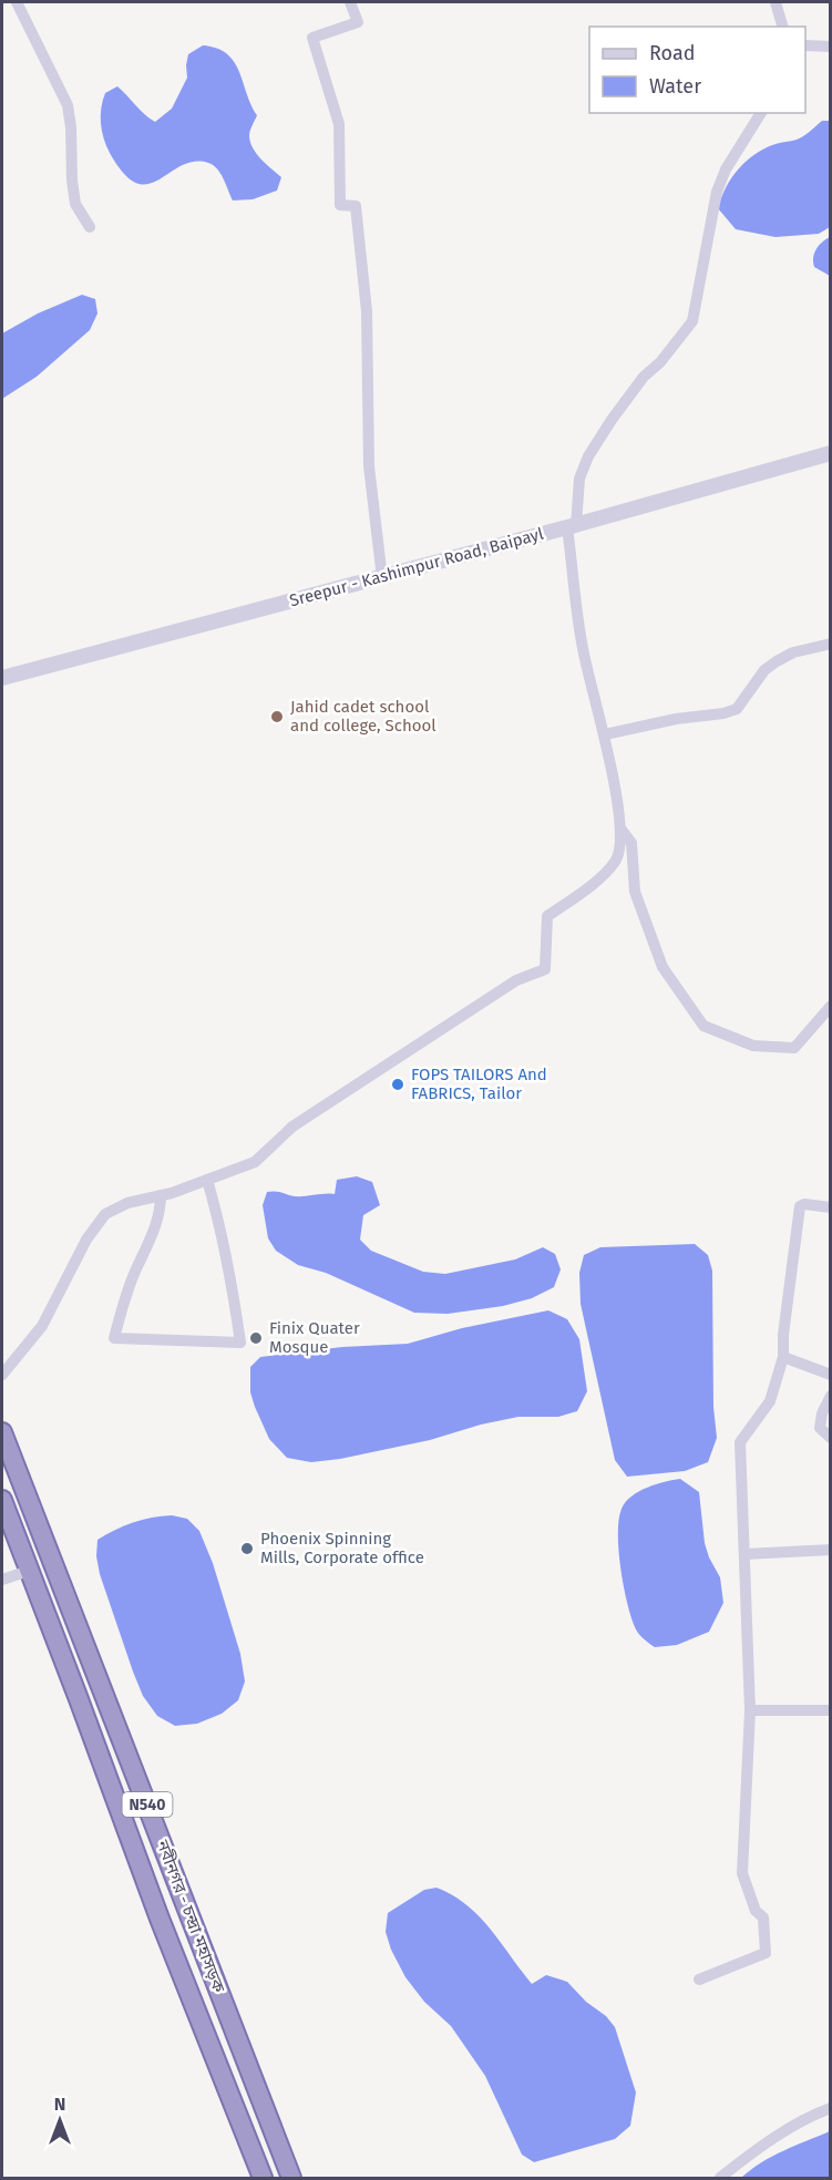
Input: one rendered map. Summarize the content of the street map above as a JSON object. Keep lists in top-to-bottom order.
{
  "streets": {
    "highway": ["N540", "নবীনগর - চন্দ্রা মহাসড়ক"],
    "street": ["Sreepur - Kashimpur Road, Baipayl"]
  },
  "places": [
    "Jahid cadet school and college, School",
    "FOPS TAILORS And FABRICS, Tailor",
    "Finix Quater Mosque",
    "Phoenix Spinning Mills, Corporate office"
  ],
  "legend": ["Road", "Water"],
  "north": "top"
}
